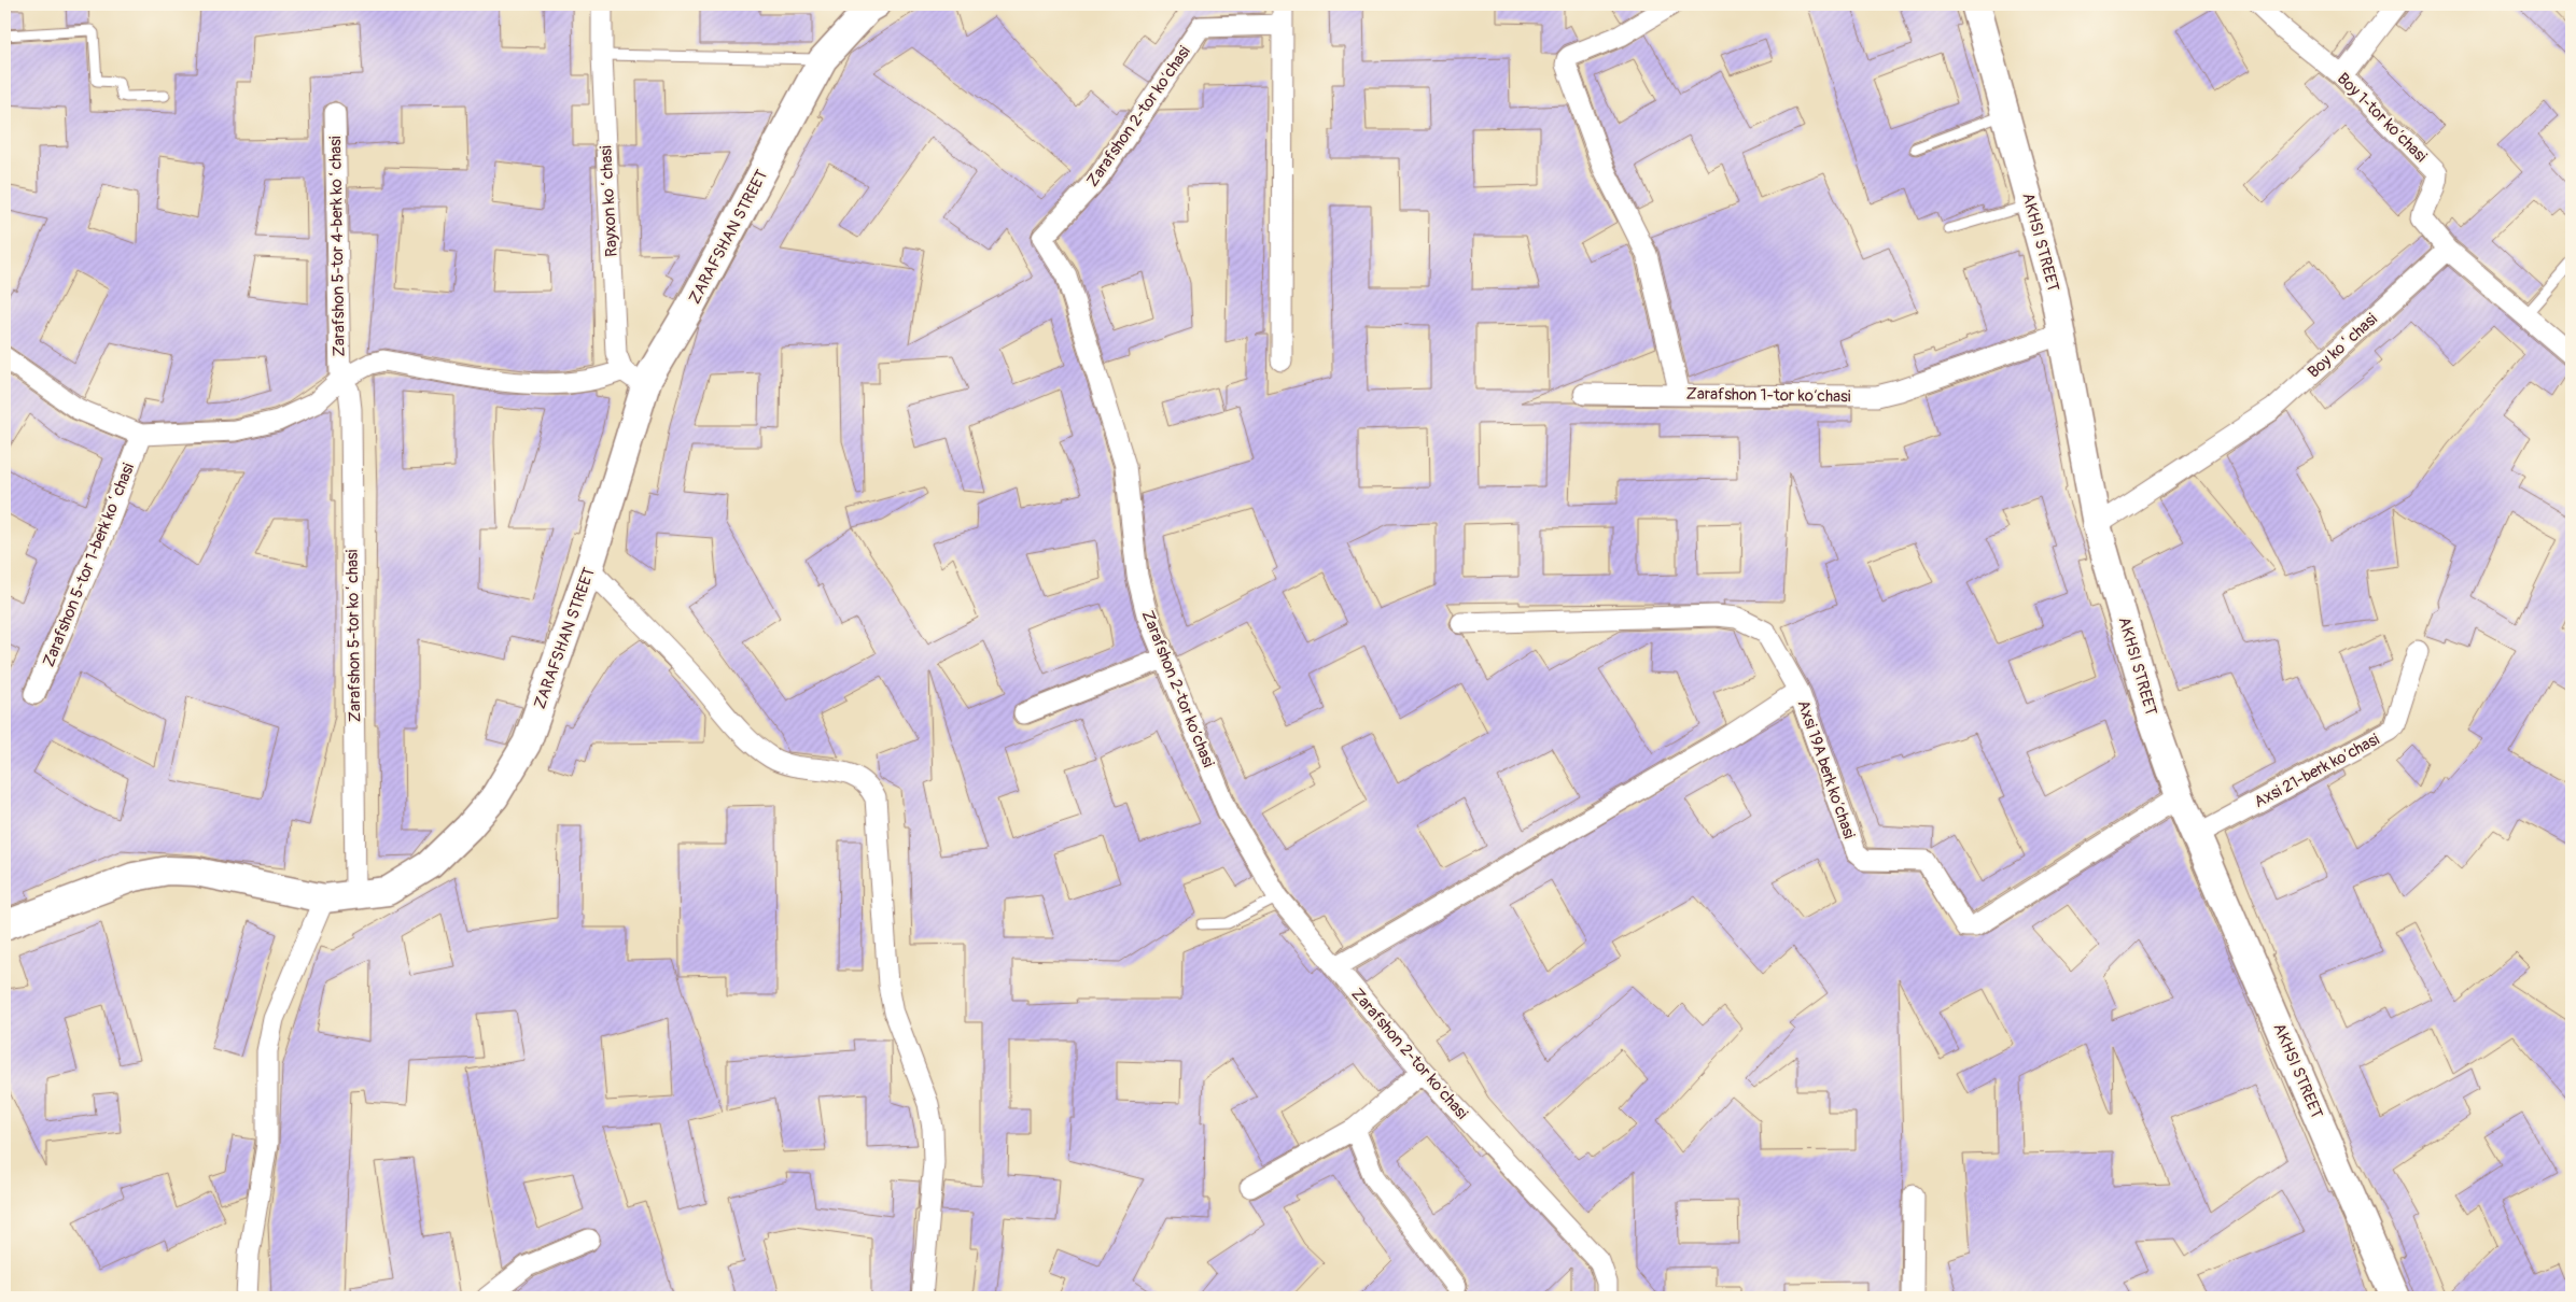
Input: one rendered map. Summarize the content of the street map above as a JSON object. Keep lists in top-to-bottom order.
{
  "streets": {
    "street": [
      "Zarafshon 2-tor koʼchasi",
      "Boy 1-tor koʼchasi",
      "Rayxon koʻchasi",
      "ZARAFSHAN STREET",
      "AKHSI STREET",
      "Zarafshon 5-tor 4-berk koʻchasi",
      "Boy koʻchasi",
      "Zarafshon 1-tor koʼchasi",
      "Zarafshon 5-tor 1-berk koʻchasi",
      "Zarafshon 5-tor koʻchasi",
      "Аxsi 19А berk koʼchasi",
      "Аxsi 21-berk koʼchasi"
    ]
  },
  "crossings": [
    ["Boy 1-tor koʼchasi", "Boy koʻchasi"],
    ["Rayxon koʻchasi", "ZARAFSHAN STREET"],
    ["ZARAFSHAN STREET", "Zarafshon 5-tor koʻchasi"],
    ["AKHSI STREET", "Boy koʻchasi"],
    ["AKHSI STREET", "Zarafshon 1-tor koʼchasi"],
    ["AKHSI STREET", "Аxsi 19А berk koʼchasi"],
    ["AKHSI STREET", "Аxsi 21-berk koʼchasi"],
    ["Zarafshon 5-tor 4-berk koʻchasi", "Zarafshon 5-tor koʻchasi"]
  ]
}
